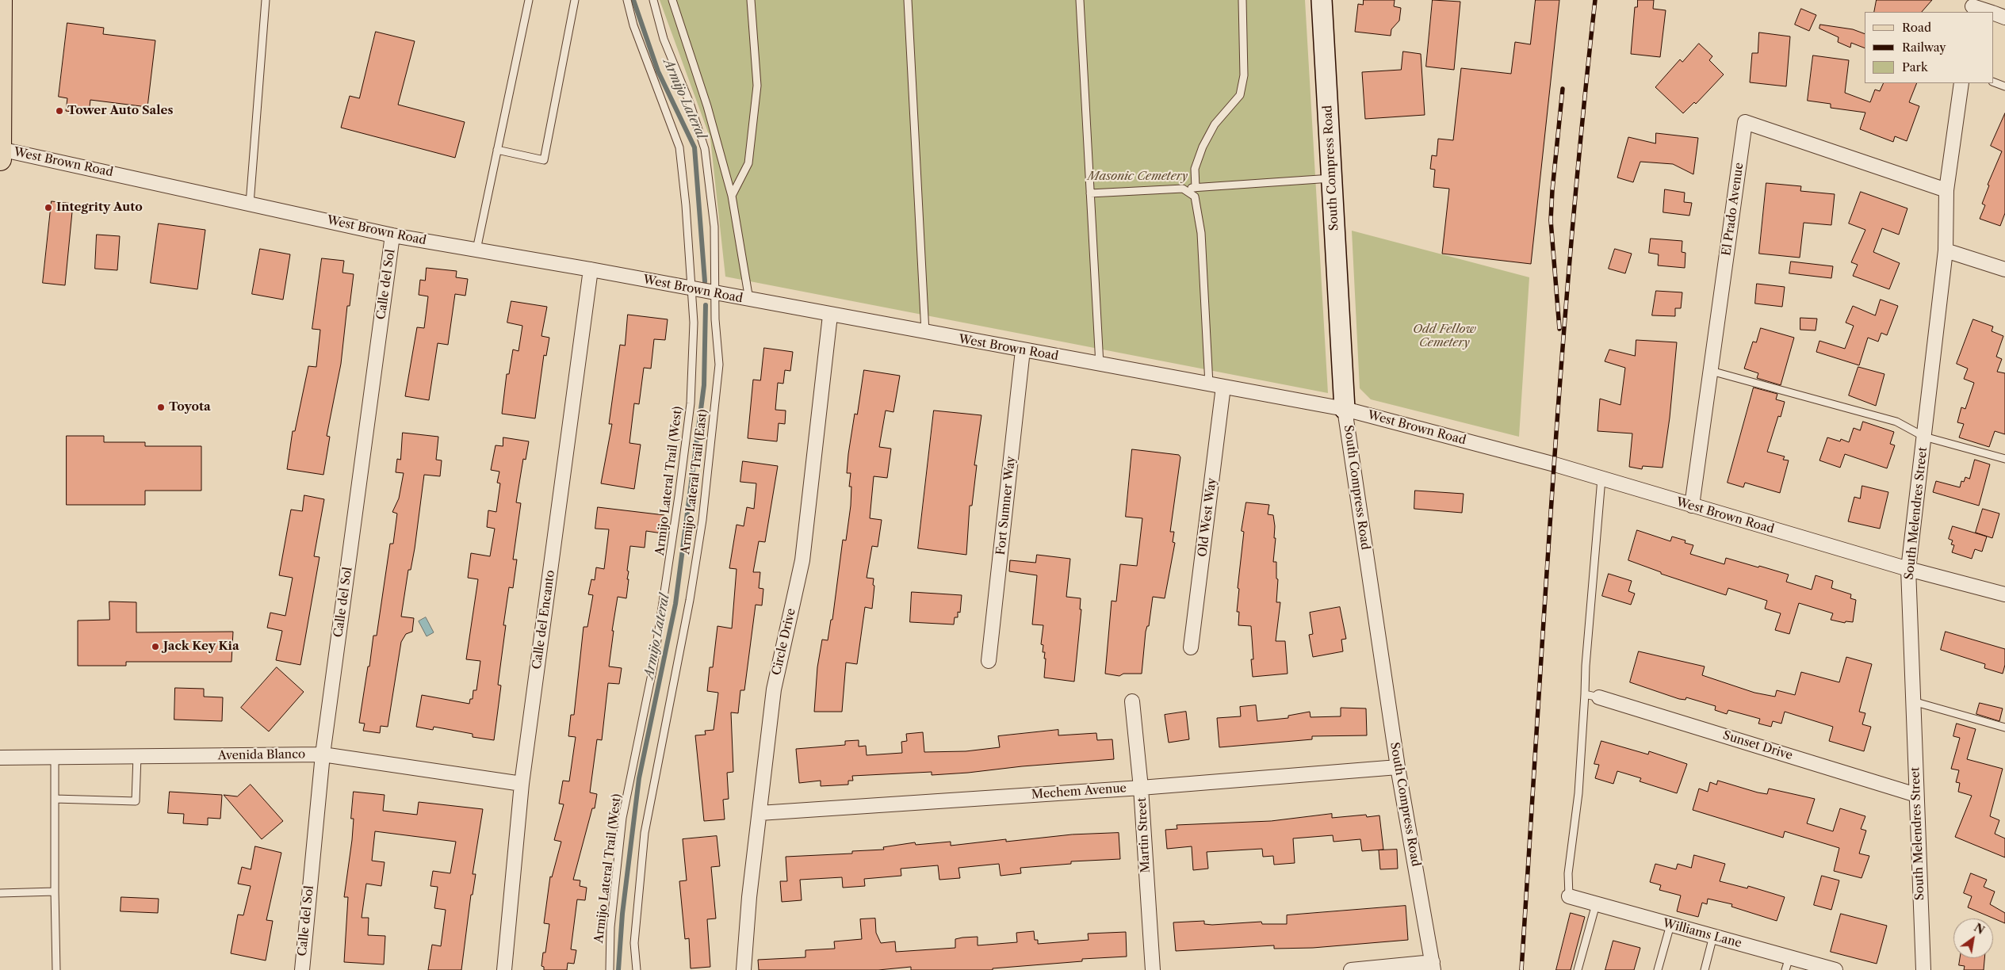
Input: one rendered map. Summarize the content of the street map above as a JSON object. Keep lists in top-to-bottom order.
{
  "streets": {
    "street": [
      "West Brown Road",
      "South Compress Road",
      "El Prado Avenue",
      "Calle del Sol",
      "Fort Sumner Way",
      "South Melendres Street",
      "Old West Way",
      "Calle del Encanto",
      "Circle Drive",
      "Sunset Drive",
      "Avenida Blanco",
      "Mechem Avenue",
      "Martin Street",
      "Williams Lane"
    ],
    "lane": ["Armijo Lateral Trail (West)", "Armijo Lateral Trail (East)"]
  },
  "crossings": [
    ["West Brown Road", "South Compress Road"],
    ["West Brown Road", "El Prado Avenue"],
    ["West Brown Road", "Calle del Sol"],
    ["West Brown Road", "Armijo Lateral Trail (West)"],
    ["West Brown Road", "Armijo Lateral Trail (East)"],
    ["West Brown Road", "Fort Sumner Way"],
    ["West Brown Road", "South Melendres Street"],
    ["West Brown Road", "Old West Way"],
    ["West Brown Road", "Calle del Encanto"],
    ["West Brown Road", "Circle Drive"],
    ["South Compress Road", "Mechem Avenue"],
    ["El Prado Avenue", "South Melendres Street"],
    ["Calle del Sol", "Avenida Blanco"],
    ["South Melendres Street", "Sunset Drive"],
    ["Calle del Encanto", "Avenida Blanco"],
    ["Circle Drive", "Mechem Avenue"],
    ["Mechem Avenue", "Martin Street"]
  ],
  "water": ["Armijo Lateral"],
  "parks": ["Masonic Cemetery", "Odd Fellow Cemetery"],
  "places": [
    "Tower Auto Sales",
    "Integrity Auto",
    "Toyota",
    "Jack Key Kia"
  ],
  "legend": ["Road", "Railway", "Park"],
  "north": "top right"
}
